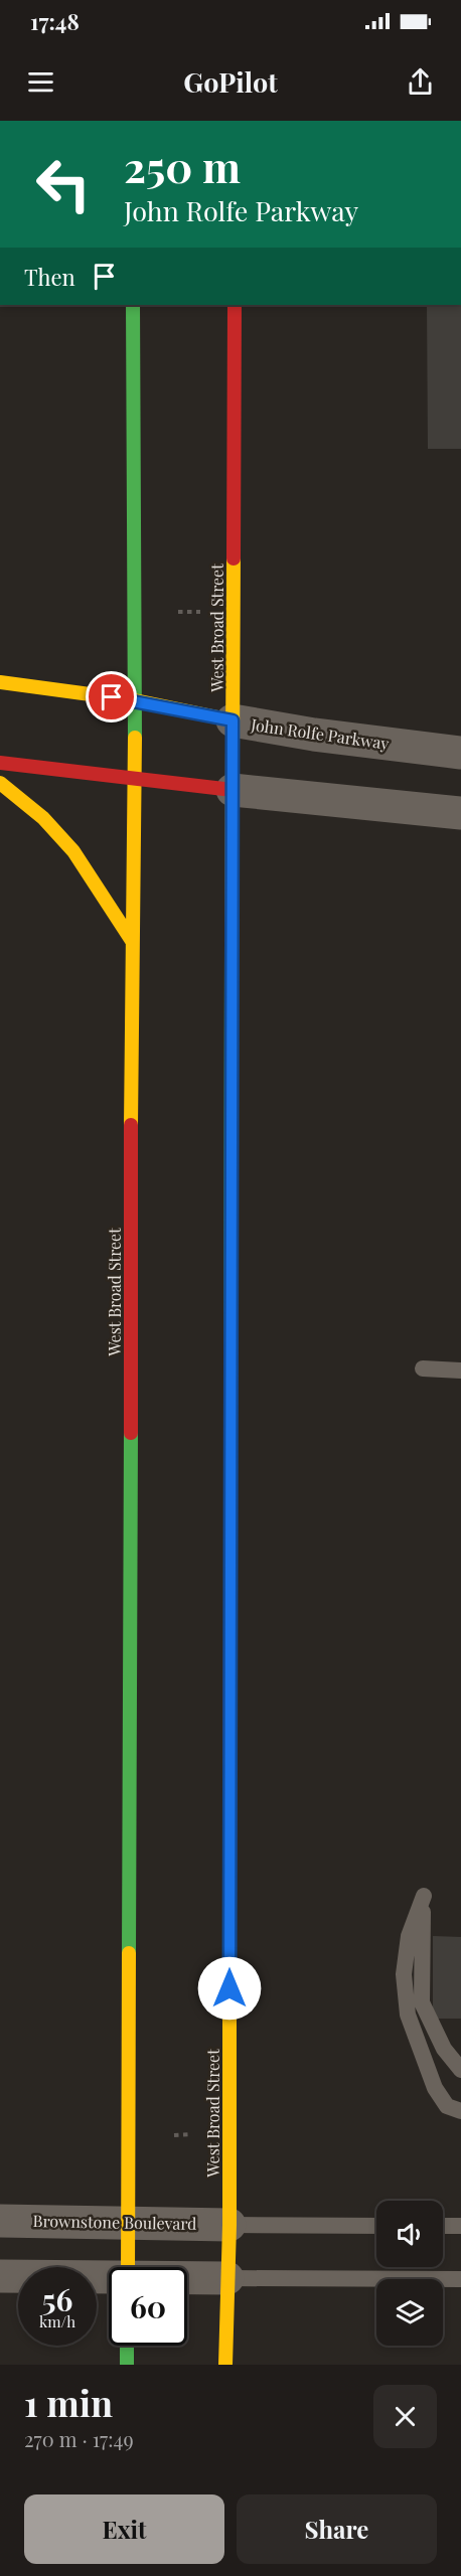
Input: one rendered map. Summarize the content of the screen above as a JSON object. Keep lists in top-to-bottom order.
{
  "streets": {
    "main road": ["West Broad Street", "John Rolfe Parkway"],
    "street": ["Brownstone Boulevard"]
  },
  "crossings": [
    ["West Broad Street", "John Rolfe Parkway"],
    ["West Broad Street", "Brownstone Boulevard"]
  ],
  "page": {
    "status": "17:48",
    "header": "GoPilot",
    "turn": ["250 m", "John Rolfe Parkway"],
    "then": "Then",
    "speed": "56 km/h",
    "limit": "60",
    "heading": ["1 min", "270 m · 17:49"],
    "buttons": ["Exit", "Share"]
  }
}
